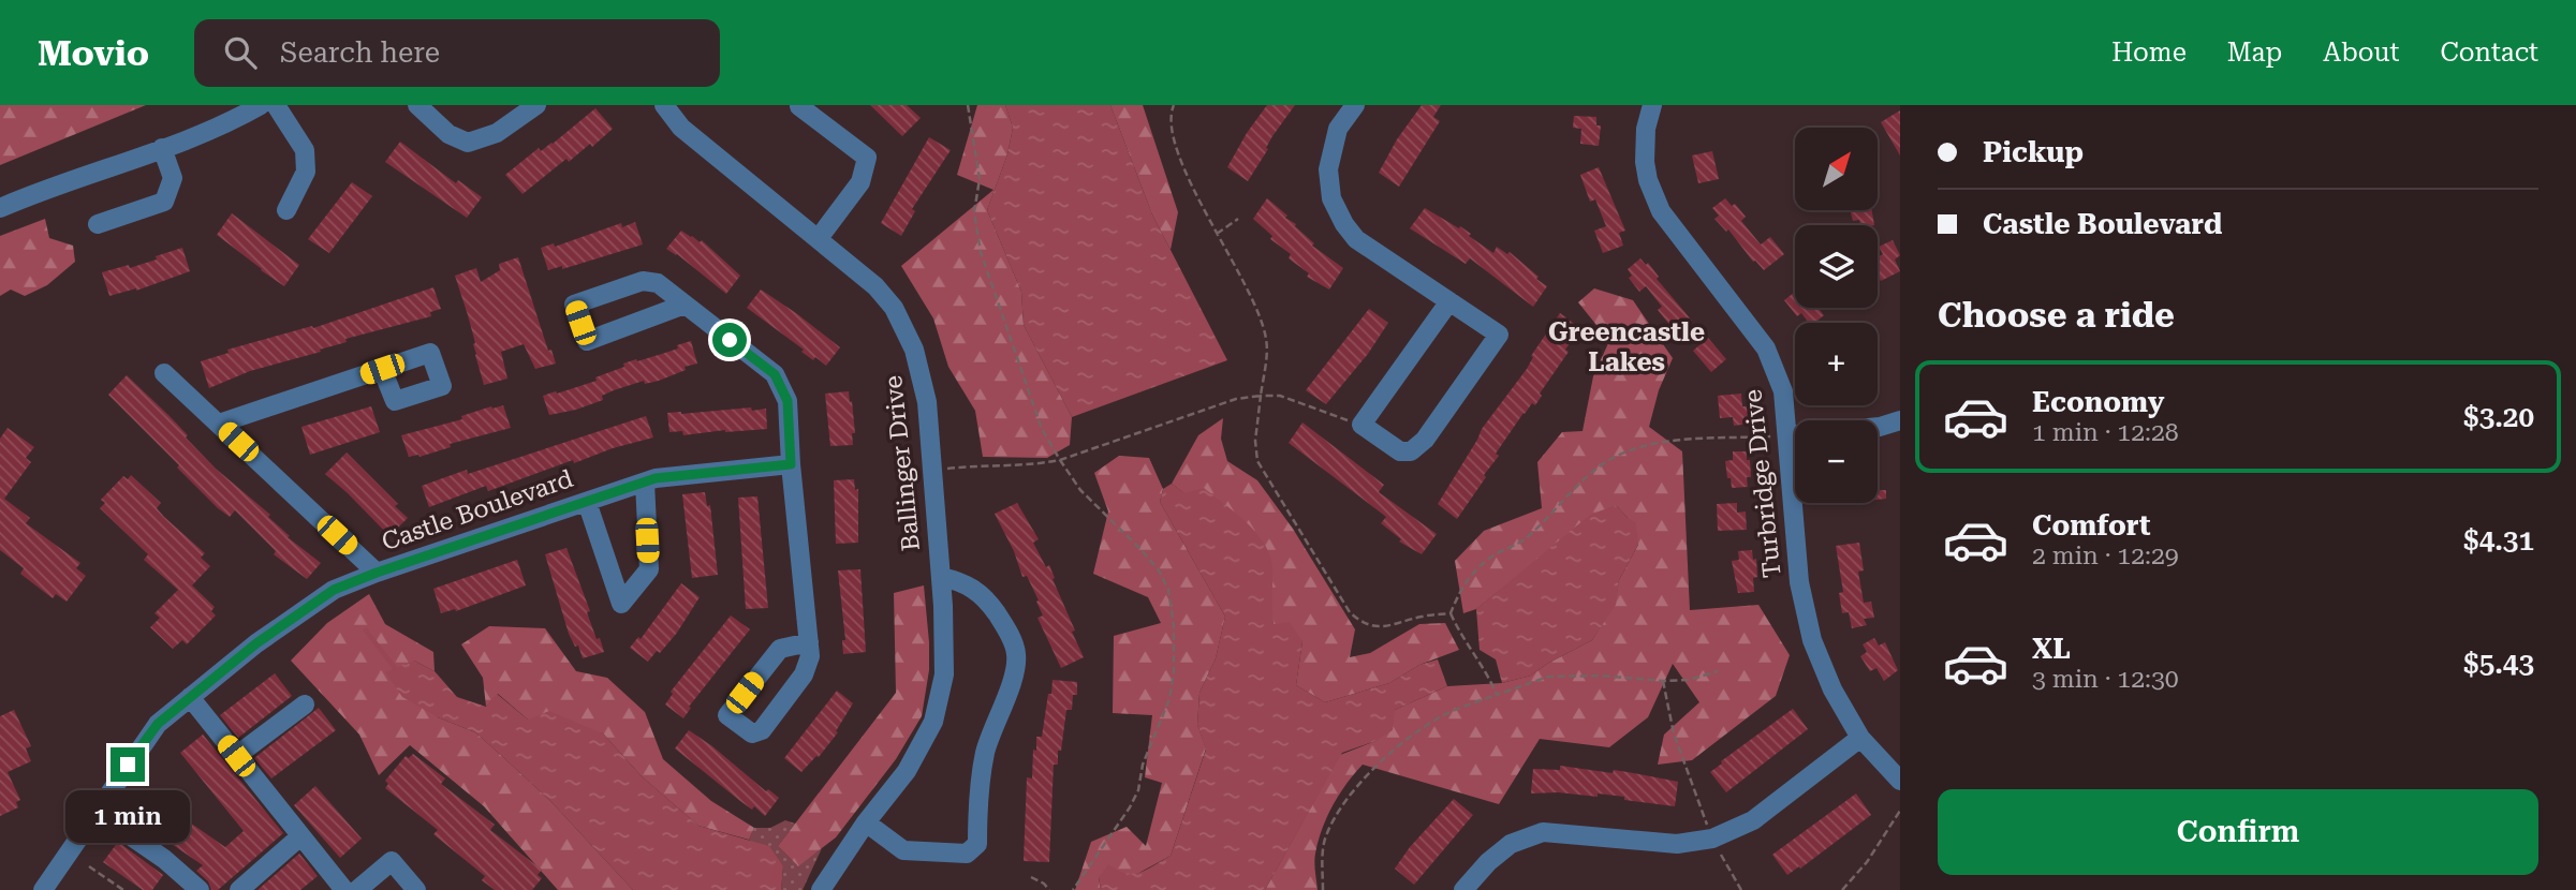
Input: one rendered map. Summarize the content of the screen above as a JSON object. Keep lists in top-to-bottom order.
{
  "streets": {
    "street": ["Ballinger Drive", "Turbridge Drive", "Castle Boulevard"]
  },
  "districts": ["Greencastle Lakes"],
  "north": "top right",
  "page": {
    "header": "Movio",
    "search": "Search here",
    "nav": [
      "Home",
      "Map",
      "About",
      "Contact"
    ],
    "banner": ["Pickup", "Castle Boulevard"],
    "map_buttons": ["+", "−"],
    "heading": "Choose a ride",
    "list": [
      {
        "name": "Economy",
        "note": "1 min · 12:28",
        "value": "$3.20"
      },
      {
        "name": "Comfort",
        "note": "2 min · 12:29",
        "value": "$4.31"
      },
      {
        "name": "XL",
        "note": "3 min · 12:30",
        "value": "$5.43"
      }
    ],
    "buttons": "Confirm",
    "bubble": "1 min"
  }
}
